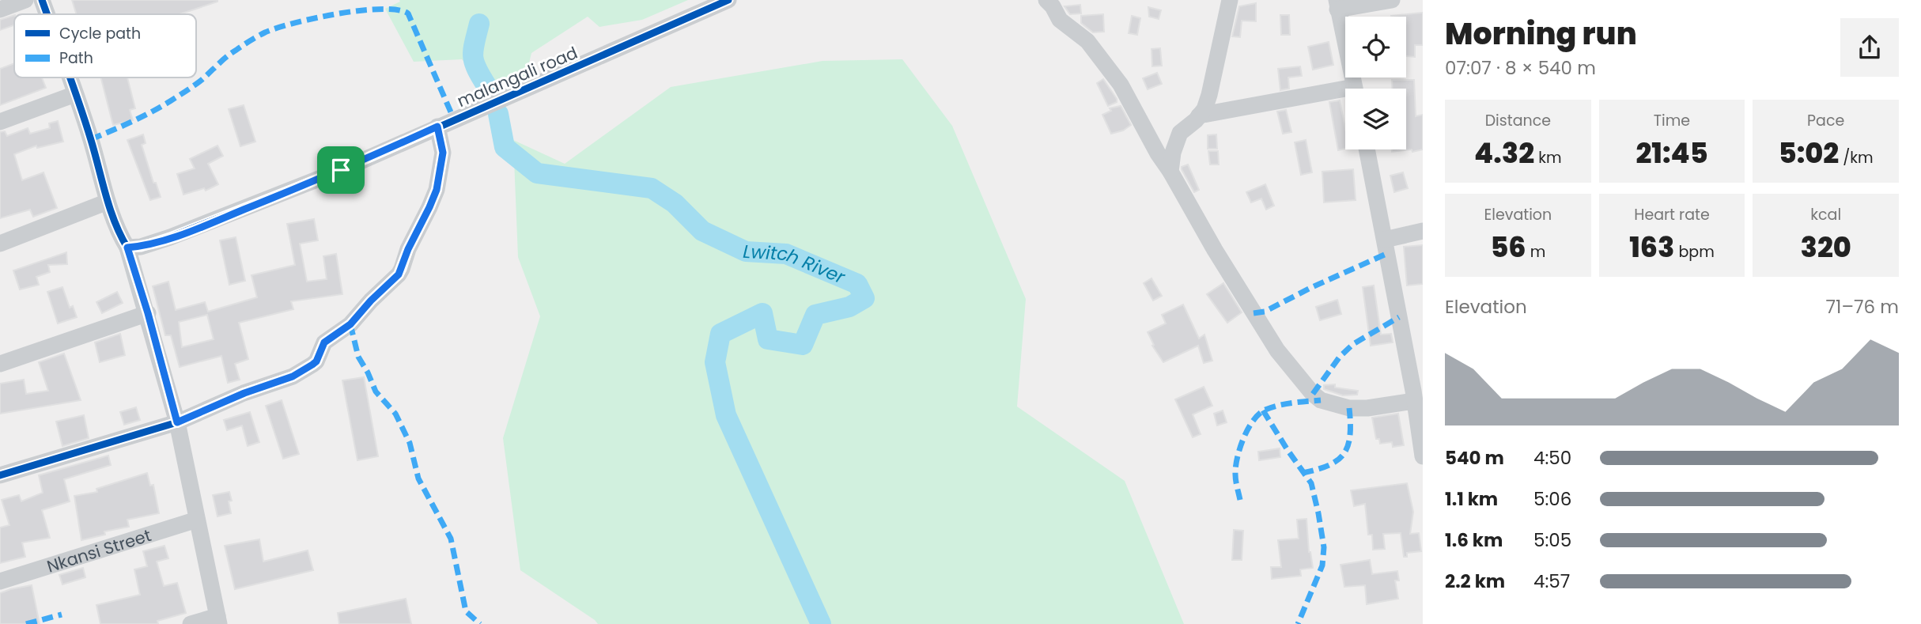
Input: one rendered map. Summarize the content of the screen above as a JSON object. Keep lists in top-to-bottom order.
{
  "streets": {
    "street": ["malangali road", "Nkansi Street"]
  },
  "water": ["Lwitch River"],
  "legend": ["Cycle path", "Path"],
  "page": {
    "heading": ["Morning run", "07:07 · 8 × 540 m"],
    "stats": [
      ["Distance", "4.32 km"],
      ["Time", "21:45"],
      ["Pace", "5:02 /km"],
      ["Elevation", "56 m"],
      ["Heart rate", "163 bpm"],
      ["kcal", "320"]
    ],
    "chart": ["Elevation", "71–76 m"],
    "list": [
      {
        "name": "540 m",
        "note": "4:50"
      },
      {
        "name": "1.1 km",
        "note": "5:06"
      },
      {
        "name": "1.6 km",
        "note": "5:05"
      },
      {
        "name": "2.2 km",
        "note": "4:57"
      }
    ]
  }
}
